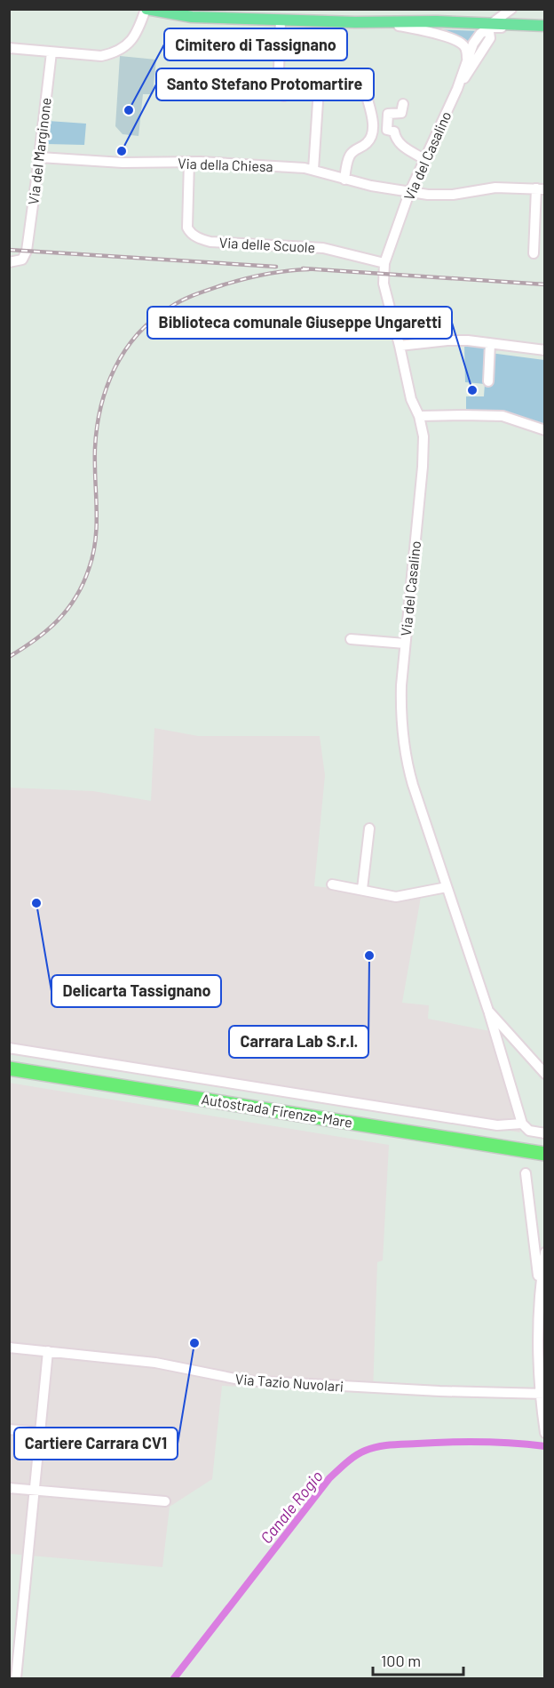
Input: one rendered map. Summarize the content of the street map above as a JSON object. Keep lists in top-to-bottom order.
{
  "streets": {
    "highway": ["Autostrada Firenze-Mare"],
    "street": [
      "Via del Marginone",
      "Via del Casalino",
      "Via della Chiesa",
      "Via delle Scuole",
      "Via Tazio Nuvolari"
    ]
  },
  "crossings": [
    ["Via del Marginone", "Via della Chiesa"],
    ["Via del Casalino", "Via della Chiesa"],
    ["Via del Casalino", "Via delle Scuole"],
    ["Via della Chiesa", "Via delle Scuole"]
  ],
  "water": ["Canale Rogio"],
  "places": [
    "Cimitero di Tassignano",
    "Santo Stefano Protomartire",
    "Biblioteca comunale Giuseppe Ungaretti",
    "Delicarta Tassignano",
    "Carrara Lab S.r.l.",
    "Cartiere Carrara CV1"
  ],
  "scale_bar": "100 m"
}
